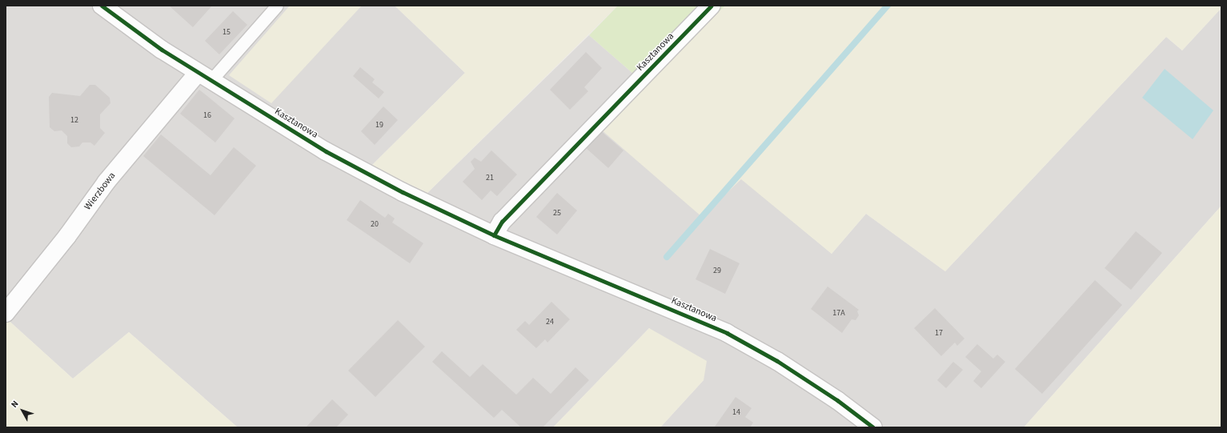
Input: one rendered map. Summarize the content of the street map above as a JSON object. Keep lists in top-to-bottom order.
{
  "streets": {
    "street": ["Kasztanowa", "Wierzbowa"]
  },
  "crossings": [
    ["Kasztanowa", "Wierzbowa"]
  ],
  "house_numbers": [
    "15",
    "16",
    "12",
    "19",
    "21",
    "25",
    "20",
    "29",
    "17A",
    "24",
    "17",
    "14"
  ],
  "north": "top left"
}
